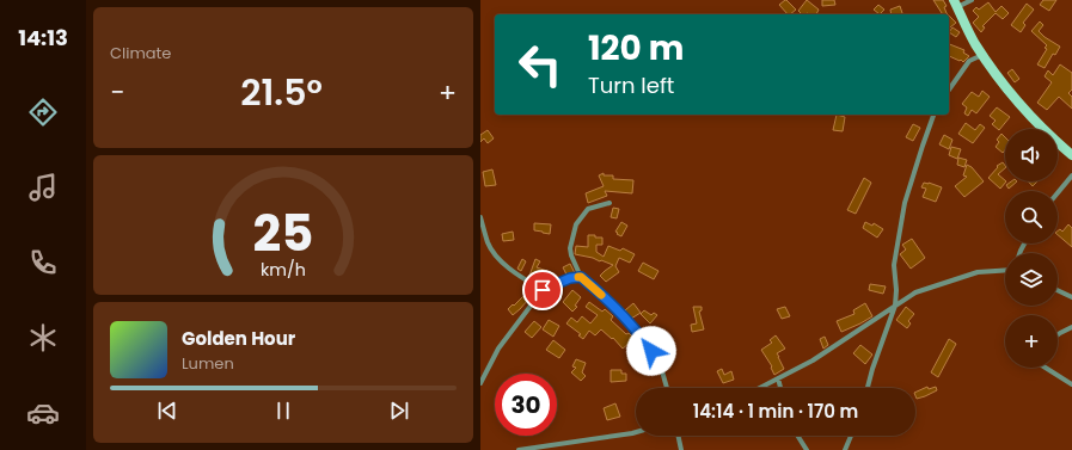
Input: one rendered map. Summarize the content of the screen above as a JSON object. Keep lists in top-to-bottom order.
{
  "page": {
    "tabs": "14:13",
    "tile": "Climate",
    "turn": ["120 m", "Turn left"],
    "heat": ["−", "21.5°", "+"],
    "map_buttons": "+",
    "song": ["Golden Hour", "Lumen"],
    "limit": "30",
    "trip": "14:14 · 1 min · 170 m",
    "gauge": ["25", "km/h"]
  }
}
